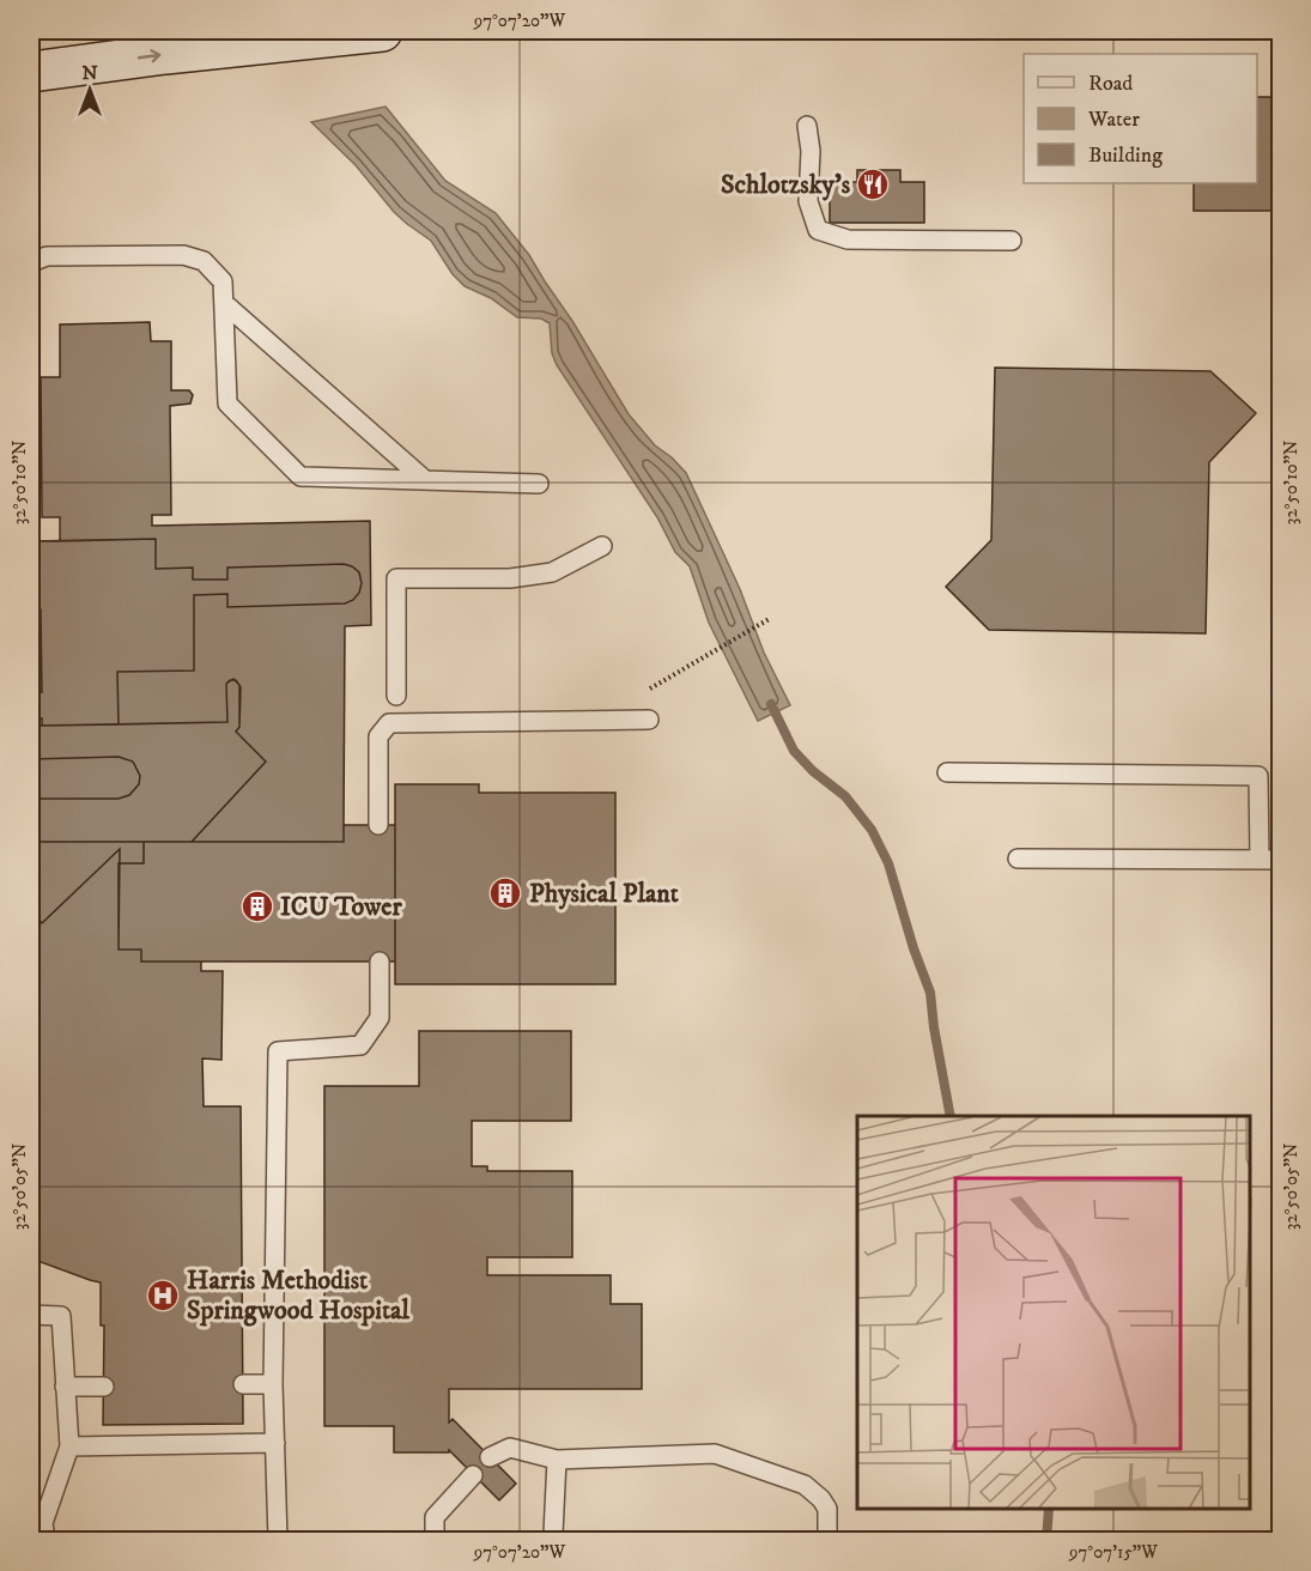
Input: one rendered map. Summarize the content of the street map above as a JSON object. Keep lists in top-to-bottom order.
{
  "places": {
    "restaurant": ["Schlotzsky's"],
    "building": ["Physical Plant", "ICU Tower"],
    "hospital": ["Harris Methodist Springwood Hospital"]
  },
  "legend": ["Road", "Water", "Building"],
  "north": "top",
  "coordinates": [
    "97°07'20\"W",
    "32°50'10\"N",
    "32°50'05\"N",
    "97°07'15\"W"
  ]
}
